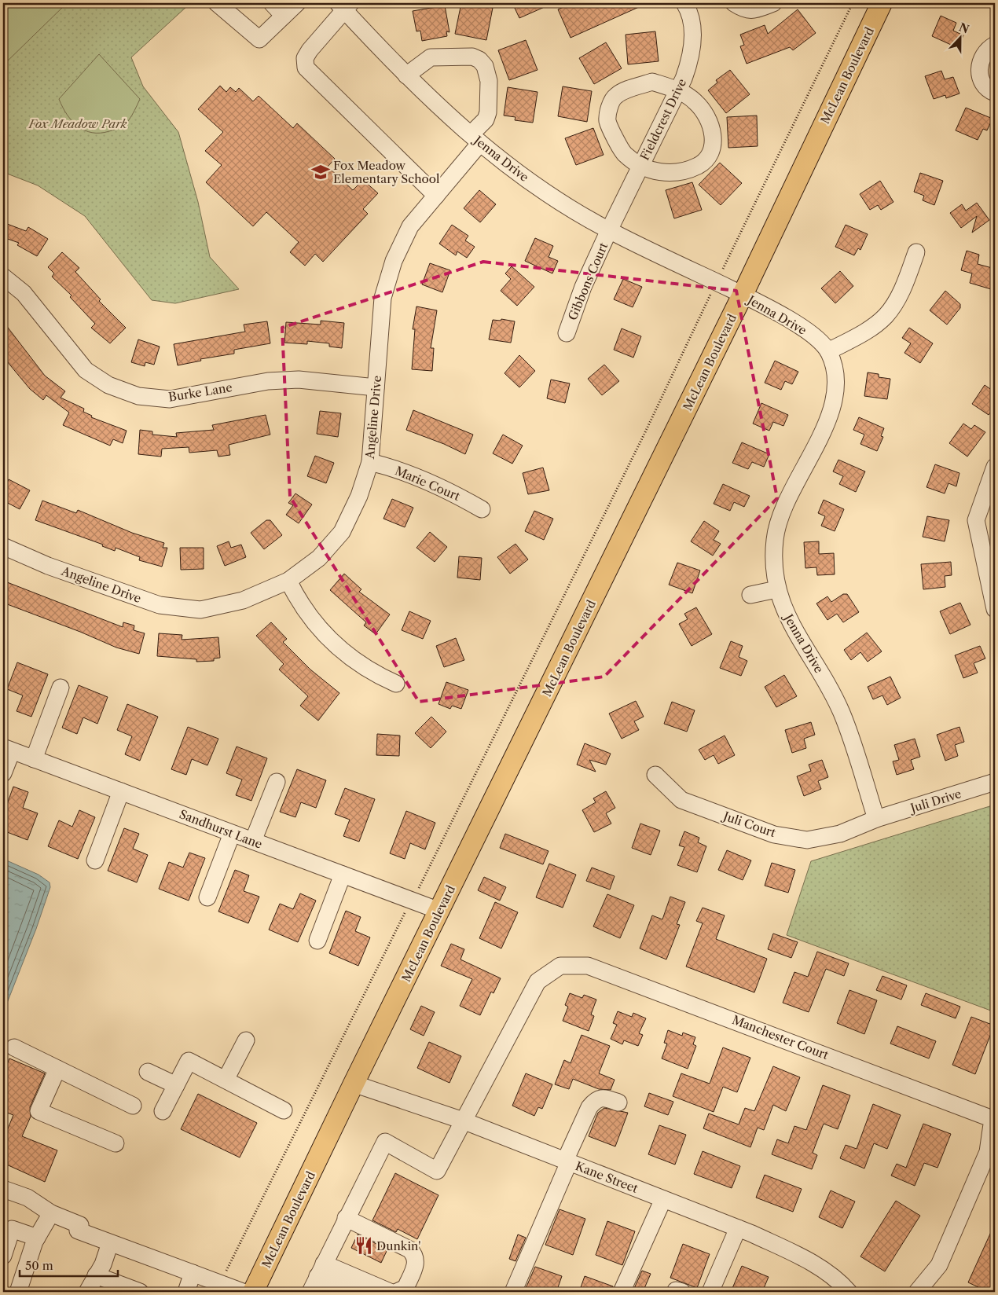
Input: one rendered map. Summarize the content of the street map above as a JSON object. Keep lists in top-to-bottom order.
{
  "streets": {
    "main road": ["McLean Boulevard"],
    "street": [
      "Fieldcrest Drive",
      "Jenna Drive",
      "Gibbons Court",
      "Burke Lane",
      "Angeline Drive",
      "Marie Court",
      "Juli Drive",
      "Juli Court",
      "Sandhurst Lane",
      "Manchester Court",
      "Kane Street"
    ]
  },
  "crossings": [
    ["McLean Boulevard", "Jenna Drive"],
    ["McLean Boulevard", "Sandhurst Lane"],
    ["McLean Boulevard", "Kane Street"],
    ["Fieldcrest Drive", "Jenna Drive"],
    ["Fieldcrest Drive", "Gibbons Court"],
    ["Jenna Drive", "Gibbons Court"],
    ["Jenna Drive", "Angeline Drive"],
    ["Jenna Drive", "Juli Drive"],
    ["Jenna Drive", "Juli Court"],
    ["Burke Lane", "Angeline Drive"],
    ["Angeline Drive", "Marie Court"],
    ["Juli Drive", "Juli Court"],
    ["Manchester Court", "Kane Street"]
  ],
  "parks": ["Fox Meadow Park"],
  "places": {
    "school or university": ["Fox Meadow Elementary School"],
    "restaurant": ["Dunkin'"]
  },
  "scale_bar": "50 m",
  "north": "top"
}
